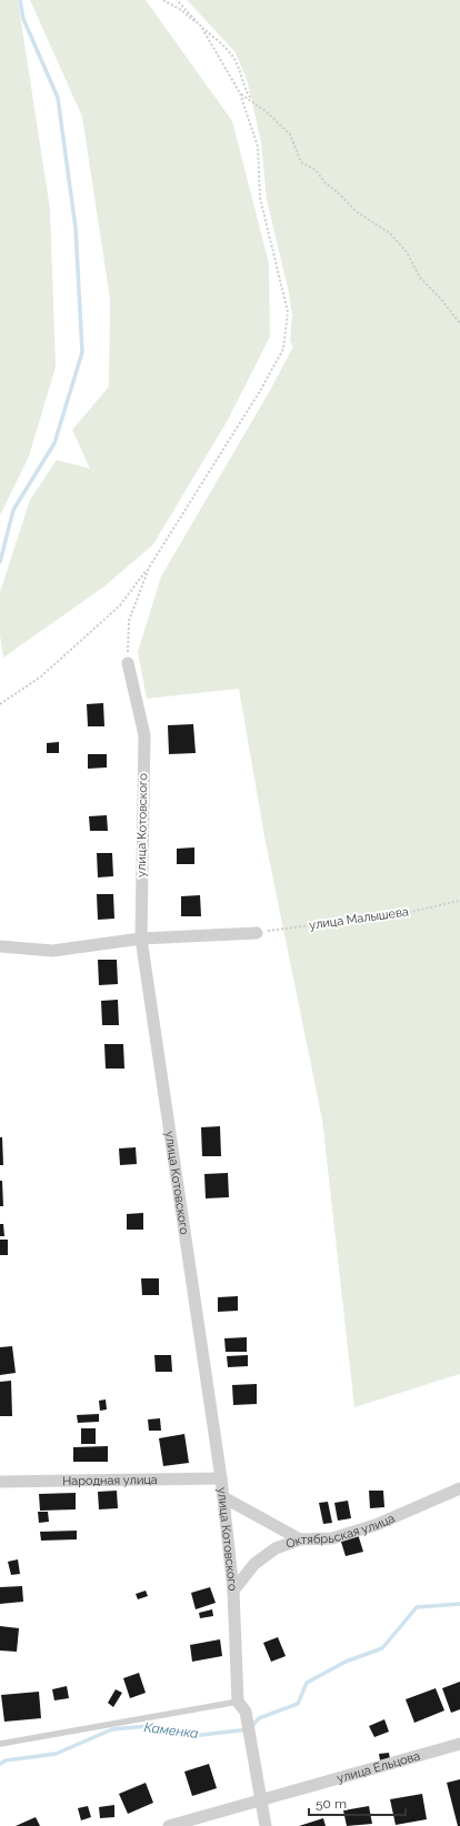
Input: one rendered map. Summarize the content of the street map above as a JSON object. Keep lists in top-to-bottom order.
{
  "streets": {
    "street": [
      "улица Котовского",
      "Народная улица",
      "Октябрьская улица",
      "улица Ельцова"
    ],
    "path": ["улица Малышева"]
  },
  "crossings": [
    ["улица Котовского", "Народная улица"],
    ["улица Котовского", "Октябрьская улица"]
  ],
  "water": ["Каменка"],
  "scale_bar": "50 m"
}
